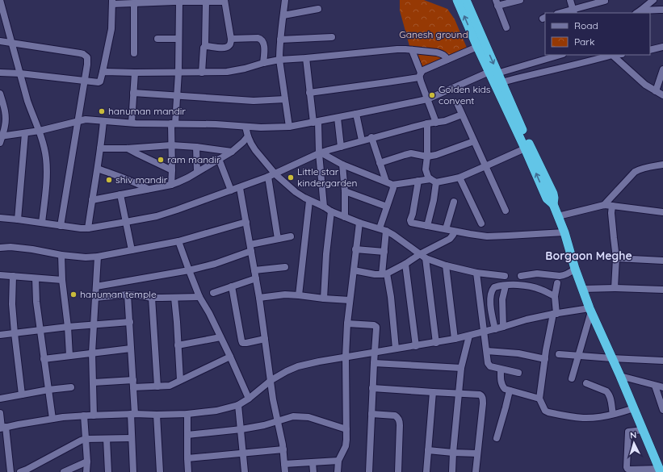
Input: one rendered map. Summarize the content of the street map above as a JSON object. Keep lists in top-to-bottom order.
{
  "districts": ["Borgaon Meghe"],
  "parks": ["Ganesh ground"],
  "places": [
    "Golden kids convent",
    "hanuman mandir",
    "ram mandir",
    "Little star kindergarden",
    "shiv mandir",
    "hanuman temple"
  ],
  "legend": ["Road", "Park"],
  "north": "top"
}
